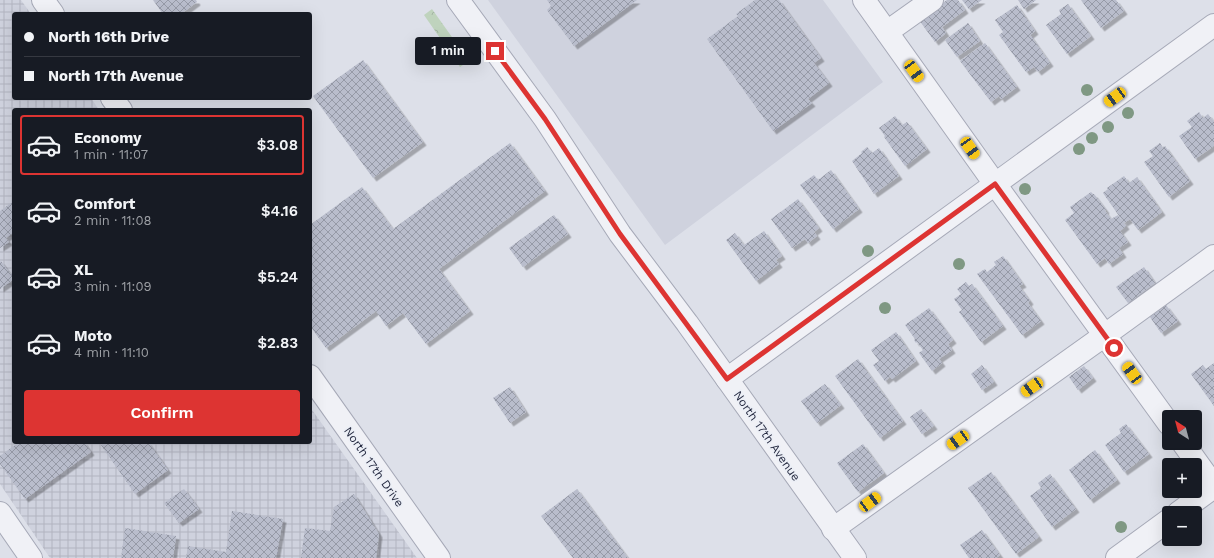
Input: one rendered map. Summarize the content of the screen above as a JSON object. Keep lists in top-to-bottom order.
{
  "streets": {
    "street": ["North 17th Avenue", "North 17th Drive"]
  },
  "north": "top left",
  "page": {
    "banner": ["North 16th Drive", "North 17th Avenue"],
    "bubble": "1 min",
    "list": [
      {
        "name": "Economy",
        "note": "1 min · 11:07",
        "value": "$3.08"
      },
      {
        "name": "Comfort",
        "note": "2 min · 11:08",
        "value": "$4.16"
      },
      {
        "name": "XL",
        "note": "3 min · 11:09",
        "value": "$5.24"
      },
      {
        "name": "Moto",
        "note": "4 min · 11:10",
        "value": "$2.83"
      }
    ],
    "buttons": "Confirm",
    "map_buttons": ["+", "−"]
  }
}
